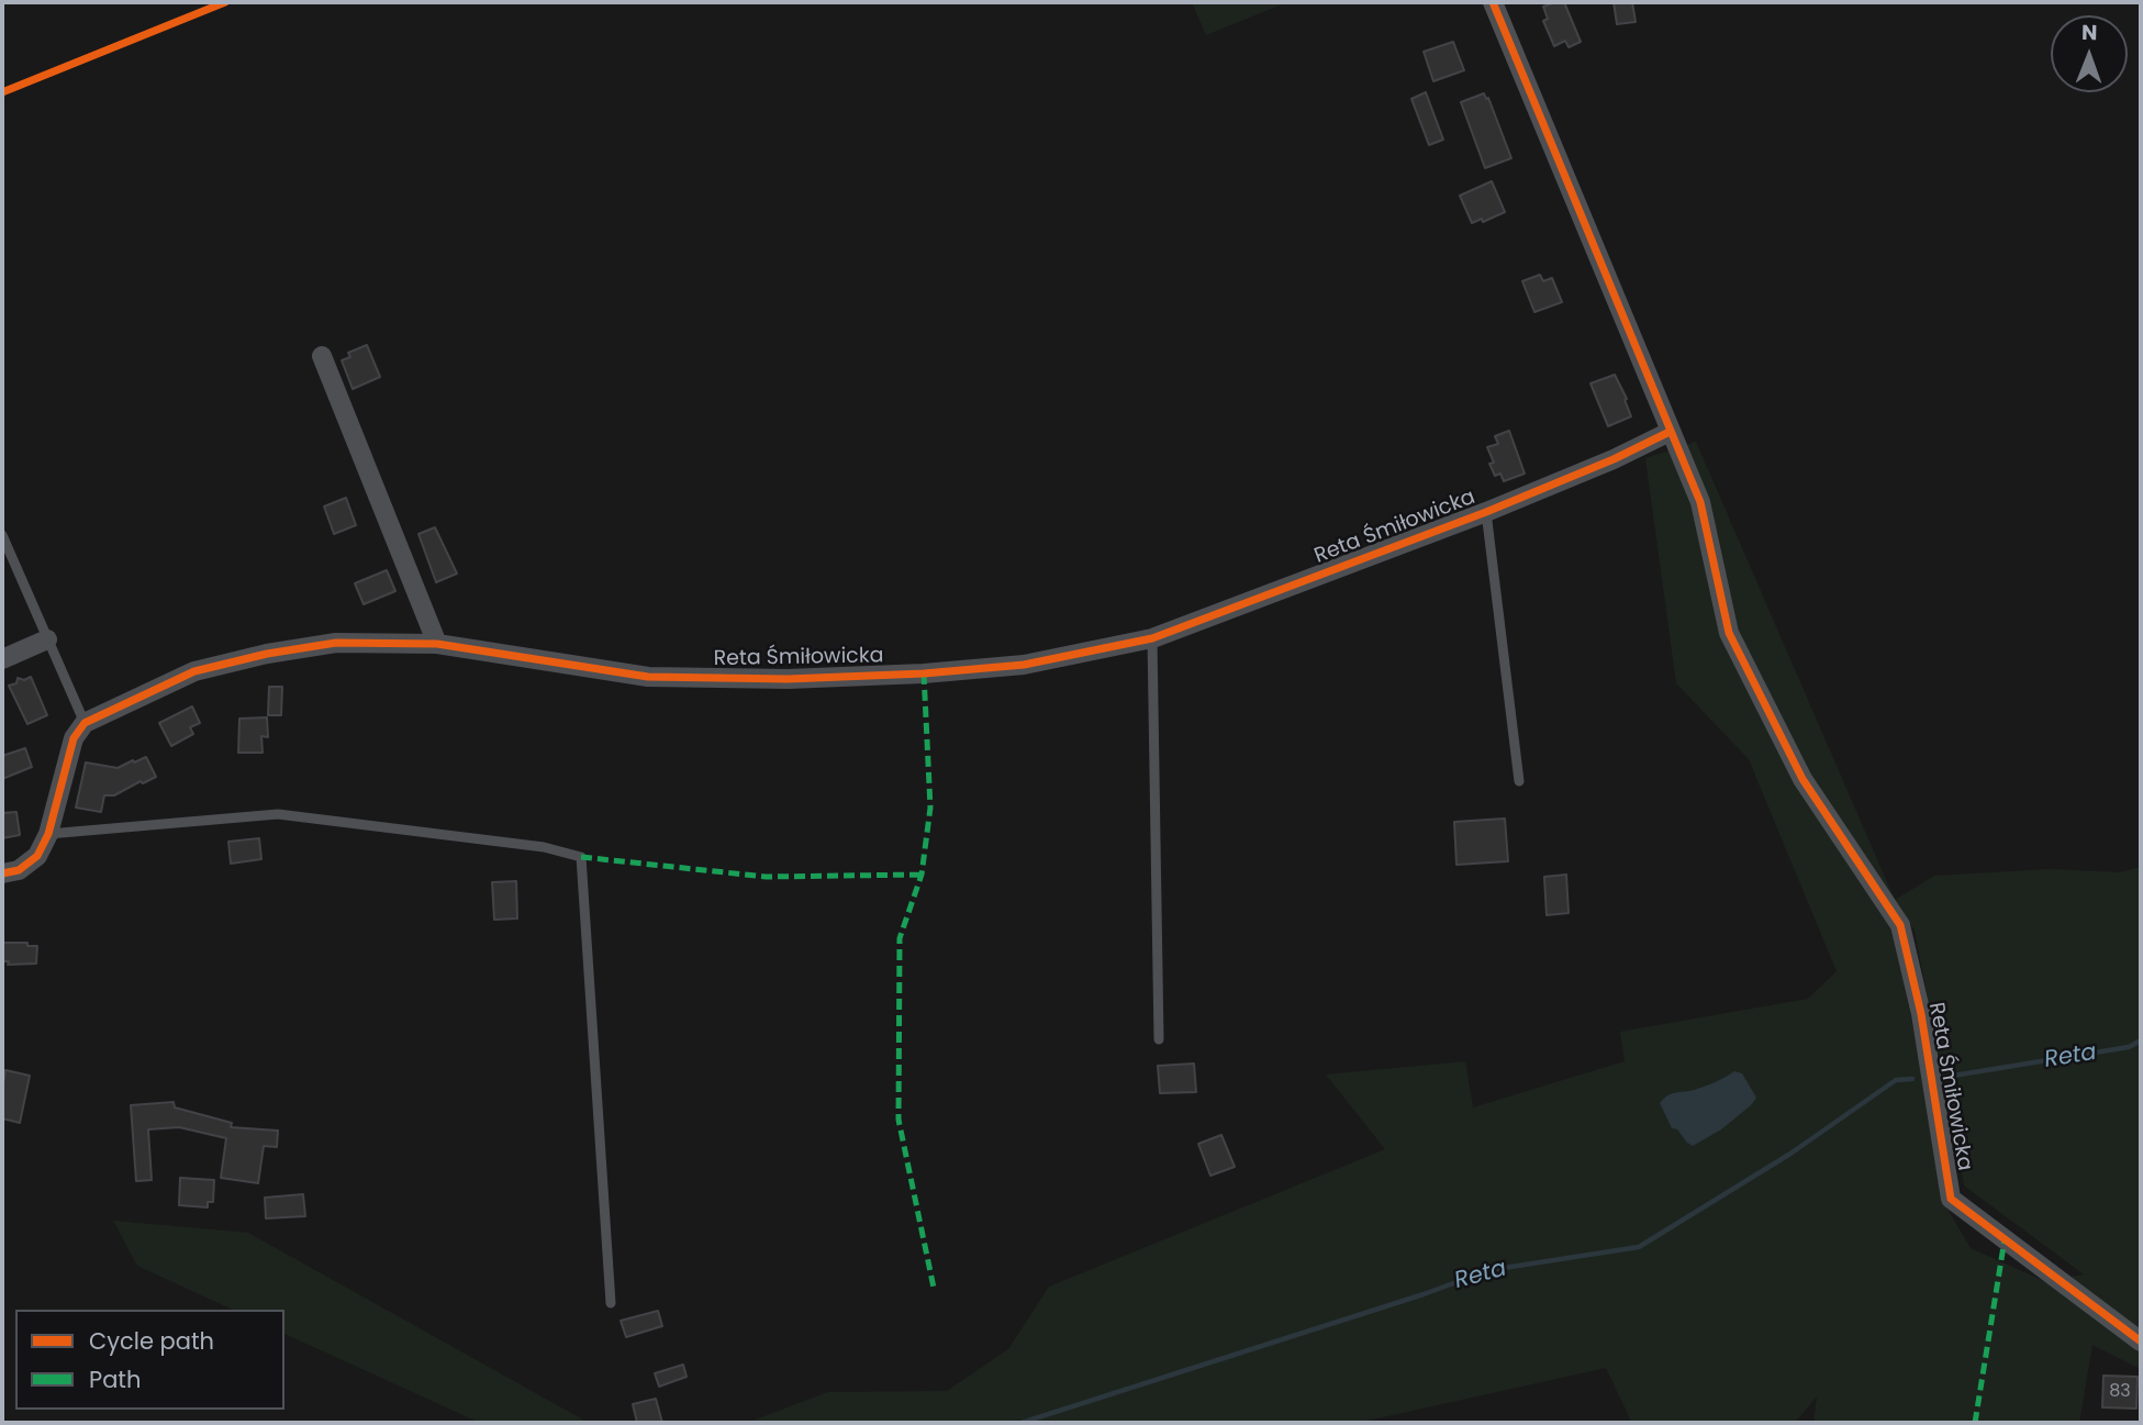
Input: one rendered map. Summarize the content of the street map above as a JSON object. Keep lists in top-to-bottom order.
{
  "streets": {
    "street": ["Reta Śmiłowicka"]
  },
  "water": ["Reta"],
  "house_numbers": ["83"],
  "legend": ["Cycle path", "Path"],
  "north": "top"
}
